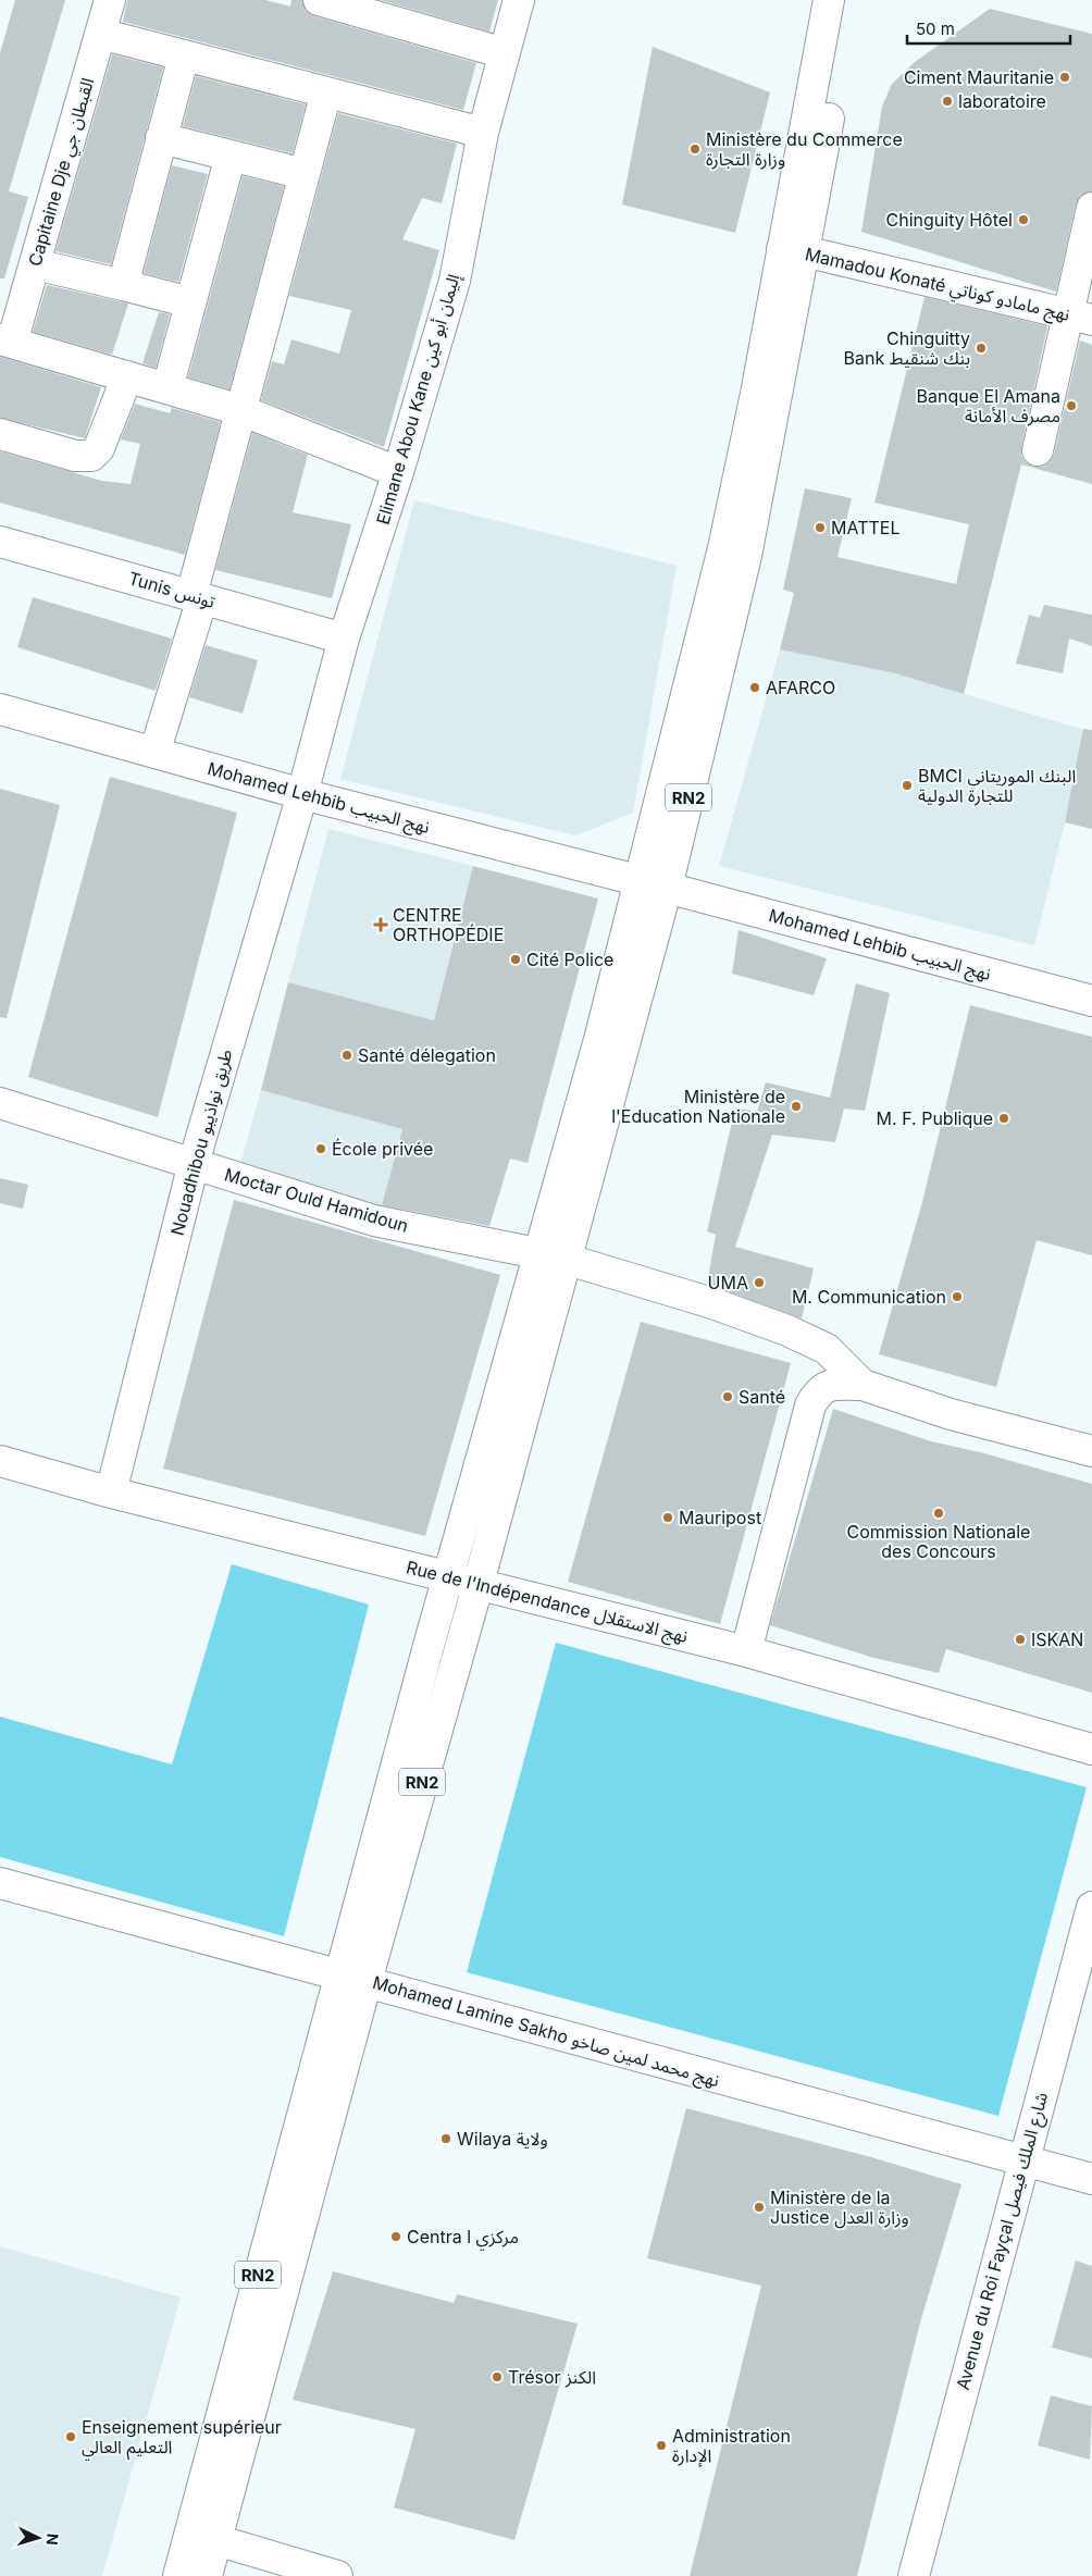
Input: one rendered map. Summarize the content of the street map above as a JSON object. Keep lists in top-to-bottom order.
{
  "streets": {
    "main road": [
      "Capitaine Dje القبطان جي",
      "Mamadou Konaté نهج مامادو كوناتي",
      "Elimane Abou Kane إليمان أبو كين",
      "Tunis تونس",
      "Mohamed Lehbib نهج الحبيب",
      "RN2",
      "Nouadhibou طريق نواذيبو",
      "Moctar Ould Hamidoun",
      "Rue de l'Indépendance نهج الاستقلال",
      "Mohamed Lamine Sakho نهج محمد لمين صاخو",
      "Avenue du Roi Fayçal شارع الملك فيصل"
    ]
  },
  "crossings": [
    ["Mamadou Konaté نهج مامادو كوناتي", "RN2"],
    ["Elimane Abou Kane إليمان أبو كين", "Tunis تونس"],
    ["Elimane Abou Kane إليمان أبو كين", "Mohamed Lehbib نهج الحبيب"],
    ["Elimane Abou Kane إليمان أبو كين", "Nouadhibou طريق نواذيبو"],
    ["Mohamed Lehbib نهج الحبيب", "RN2"],
    ["Mohamed Lehbib نهج الحبيب", "Nouadhibou طريق نواذيبو"],
    ["RN2", "Moctar Ould Hamidoun"],
    ["RN2", "Rue de l'Indépendance نهج الاستقلال"],
    ["RN2", "Mohamed Lamine Sakho نهج محمد لمين صاخو"],
    ["Nouadhibou طريق نواذيبو", "Moctar Ould Hamidoun"],
    ["Nouadhibou طريق نواذيبو", "Rue de l'Indépendance نهج الاستقلال"],
    ["Mohamed Lamine Sakho نهج محمد لمين صاخو", "Avenue du Roi Fayçal شارع الملك فيصل"]
  ],
  "places": {
    "other": [
      "Ciment Mauritanie",
      "laboratoire",
      "Ministère du Commerce وزارة التجارة",
      "Chinguity Hôtel",
      "Chinguitty Bank بنك شنقيط",
      "Banque El Amana مصرف الأمانة",
      "MATTEL",
      "AFARCO",
      "BMCI البنك الموريتاني للتجارة الدولية",
      "Cité Police",
      "Santé délegation",
      "Ministère de l'Education Nationale",
      "M. F. Publique",
      "École privée",
      "UMA",
      "M. Communication",
      "Santé",
      "Commission Nationale des Concours",
      "Mauripost",
      "ISKAN",
      "Wilaya ولاية",
      "Ministère de la Justice وزارة العدل",
      "Centra l مركزي",
      "Trésor الكنز",
      "Enseignement supérieur التعليم العالي",
      "Administration الإدارة"
    ],
    "health": ["CENTRE ORTHOPÉDIE"]
  },
  "scale_bar": "50 m",
  "north": "right"
}
